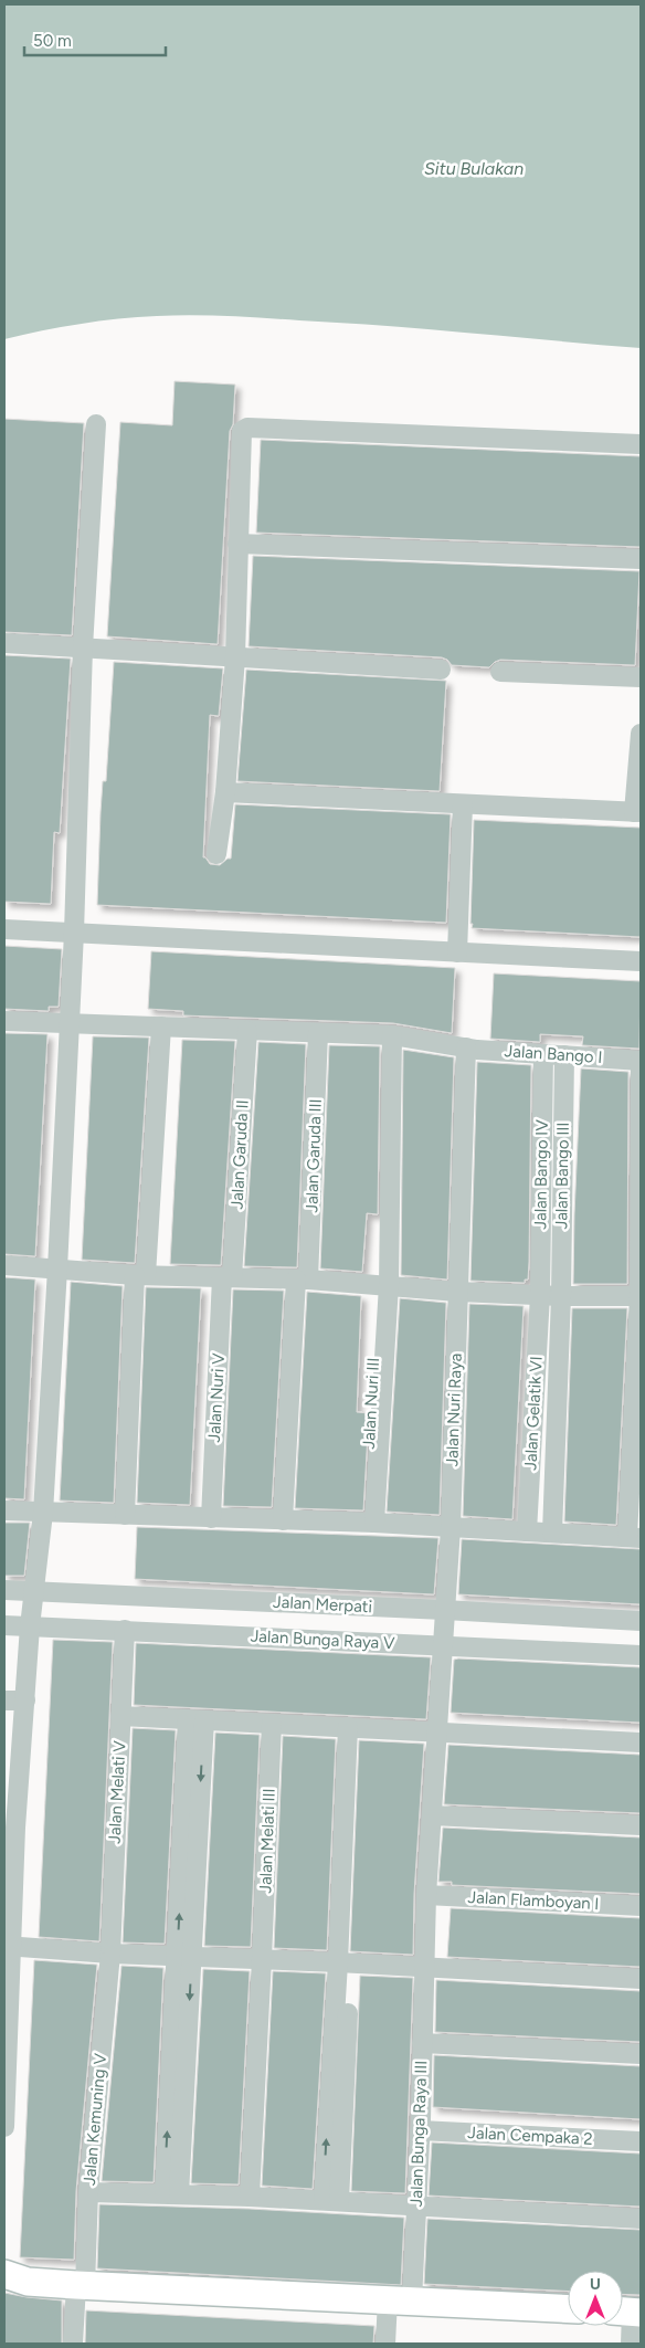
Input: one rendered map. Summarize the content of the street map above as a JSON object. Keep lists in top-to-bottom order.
{
  "streets": {
    "street": [
      "Jalan Bango I",
      "Jalan Garuda II",
      "Jalan Garuda III",
      "Jalan Bango IV",
      "Jalan Bango III",
      "Jalan Nuri III",
      "Jalan Nuri Raya",
      "Jalan Gelatik VI",
      "Jalan Merpati",
      "Jalan Bunga Raya V",
      "Jalan Melati V",
      "Jalan Melati III",
      "Jalan Flamboyan I",
      "Jalan Kemuning V",
      "Jalan Bunga Raya III",
      "Jalan Cempaka 2"
    ]
  },
  "crossings": [
    ["Jalan Bango I", "Jalan Garuda II"],
    ["Jalan Bango I", "Jalan Garuda III"],
    ["Jalan Bango I", "Jalan Bango IV"],
    ["Jalan Bango I", "Jalan Bango III"],
    ["Jalan Bango I", "Jalan Nuri III"],
    ["Jalan Bango I", "Jalan Nuri Raya"],
    ["Jalan Bango IV", "Jalan Gelatik VI"],
    ["Jalan Nuri Raya", "Jalan Merpati"],
    ["Jalan Nuri Raya", "Jalan Bunga Raya V"],
    ["Jalan Nuri Raya", "Jalan Bunga Raya III"],
    ["Jalan Bunga Raya V", "Jalan Melati V"],
    ["Jalan Melati V", "Jalan Kemuning V"],
    ["Jalan Flamboyan I", "Jalan Bunga Raya III"],
    ["Jalan Bunga Raya III", "Jalan Cempaka 2"]
  ],
  "water": ["Situ Bulakan"],
  "scale_bar": "50 m",
  "north": "top"
}
